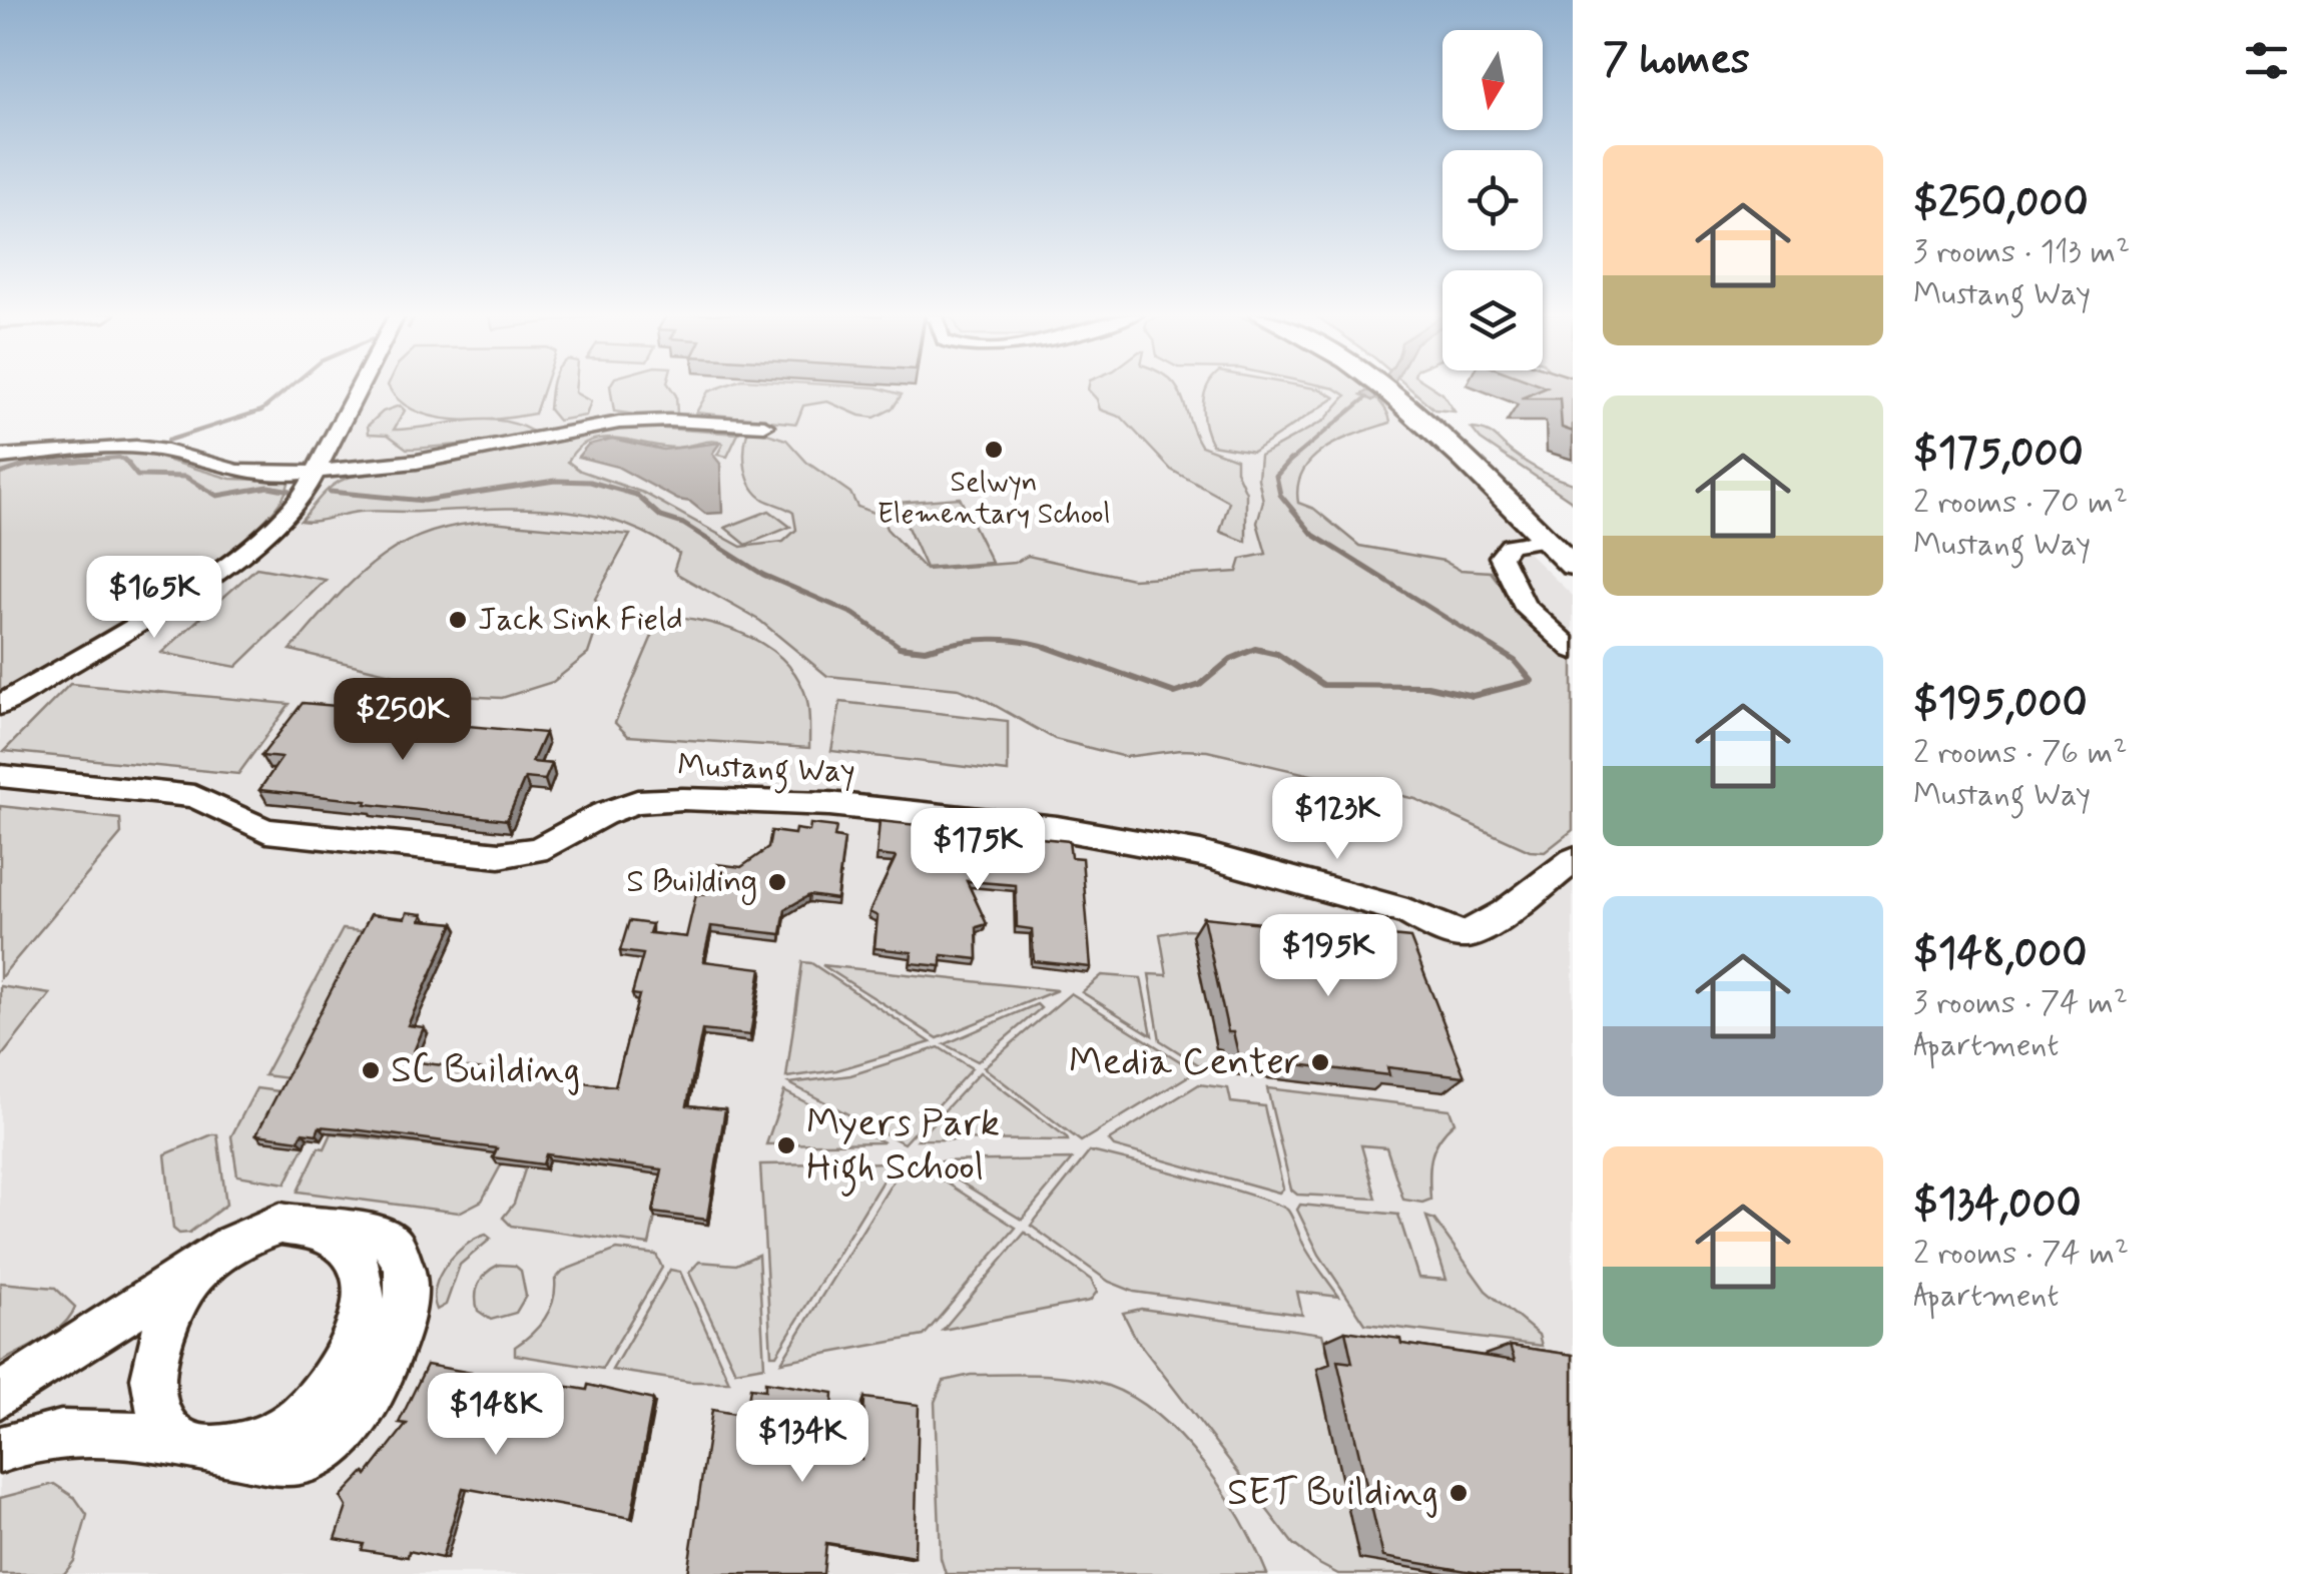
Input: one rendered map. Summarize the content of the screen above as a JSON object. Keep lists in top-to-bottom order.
{
  "streets": {
    "street": ["Mustang Way"]
  },
  "places": [
    "Selwyn Elementary School",
    "Jack Sink Field",
    "S Building",
    "Media Center",
    "SC Building",
    "Myers Park High School",
    "SET Building"
  ],
  "north": "bottom",
  "page": {
    "heading": "7 homes",
    "list": [
      {
        "name": "$250,000",
        "note": "3 rooms · 113 m² · Mustang Way"
      },
      {
        "name": "$175,000",
        "note": "2 rooms · 70 m² · Mustang Way"
      },
      {
        "name": "$195,000",
        "note": "2 rooms · 76 m² · Mustang Way"
      },
      {
        "name": "$148,000",
        "note": "3 rooms · 74 m² · Apartment"
      },
      {
        "name": "$134,000",
        "note": "2 rooms · 74 m² · Apartment"
      }
    ],
    "price": [
      "$165K",
      "$250K",
      "$123K",
      "$175K",
      "$195K",
      "$148K",
      "$134K"
    ]
  }
}
